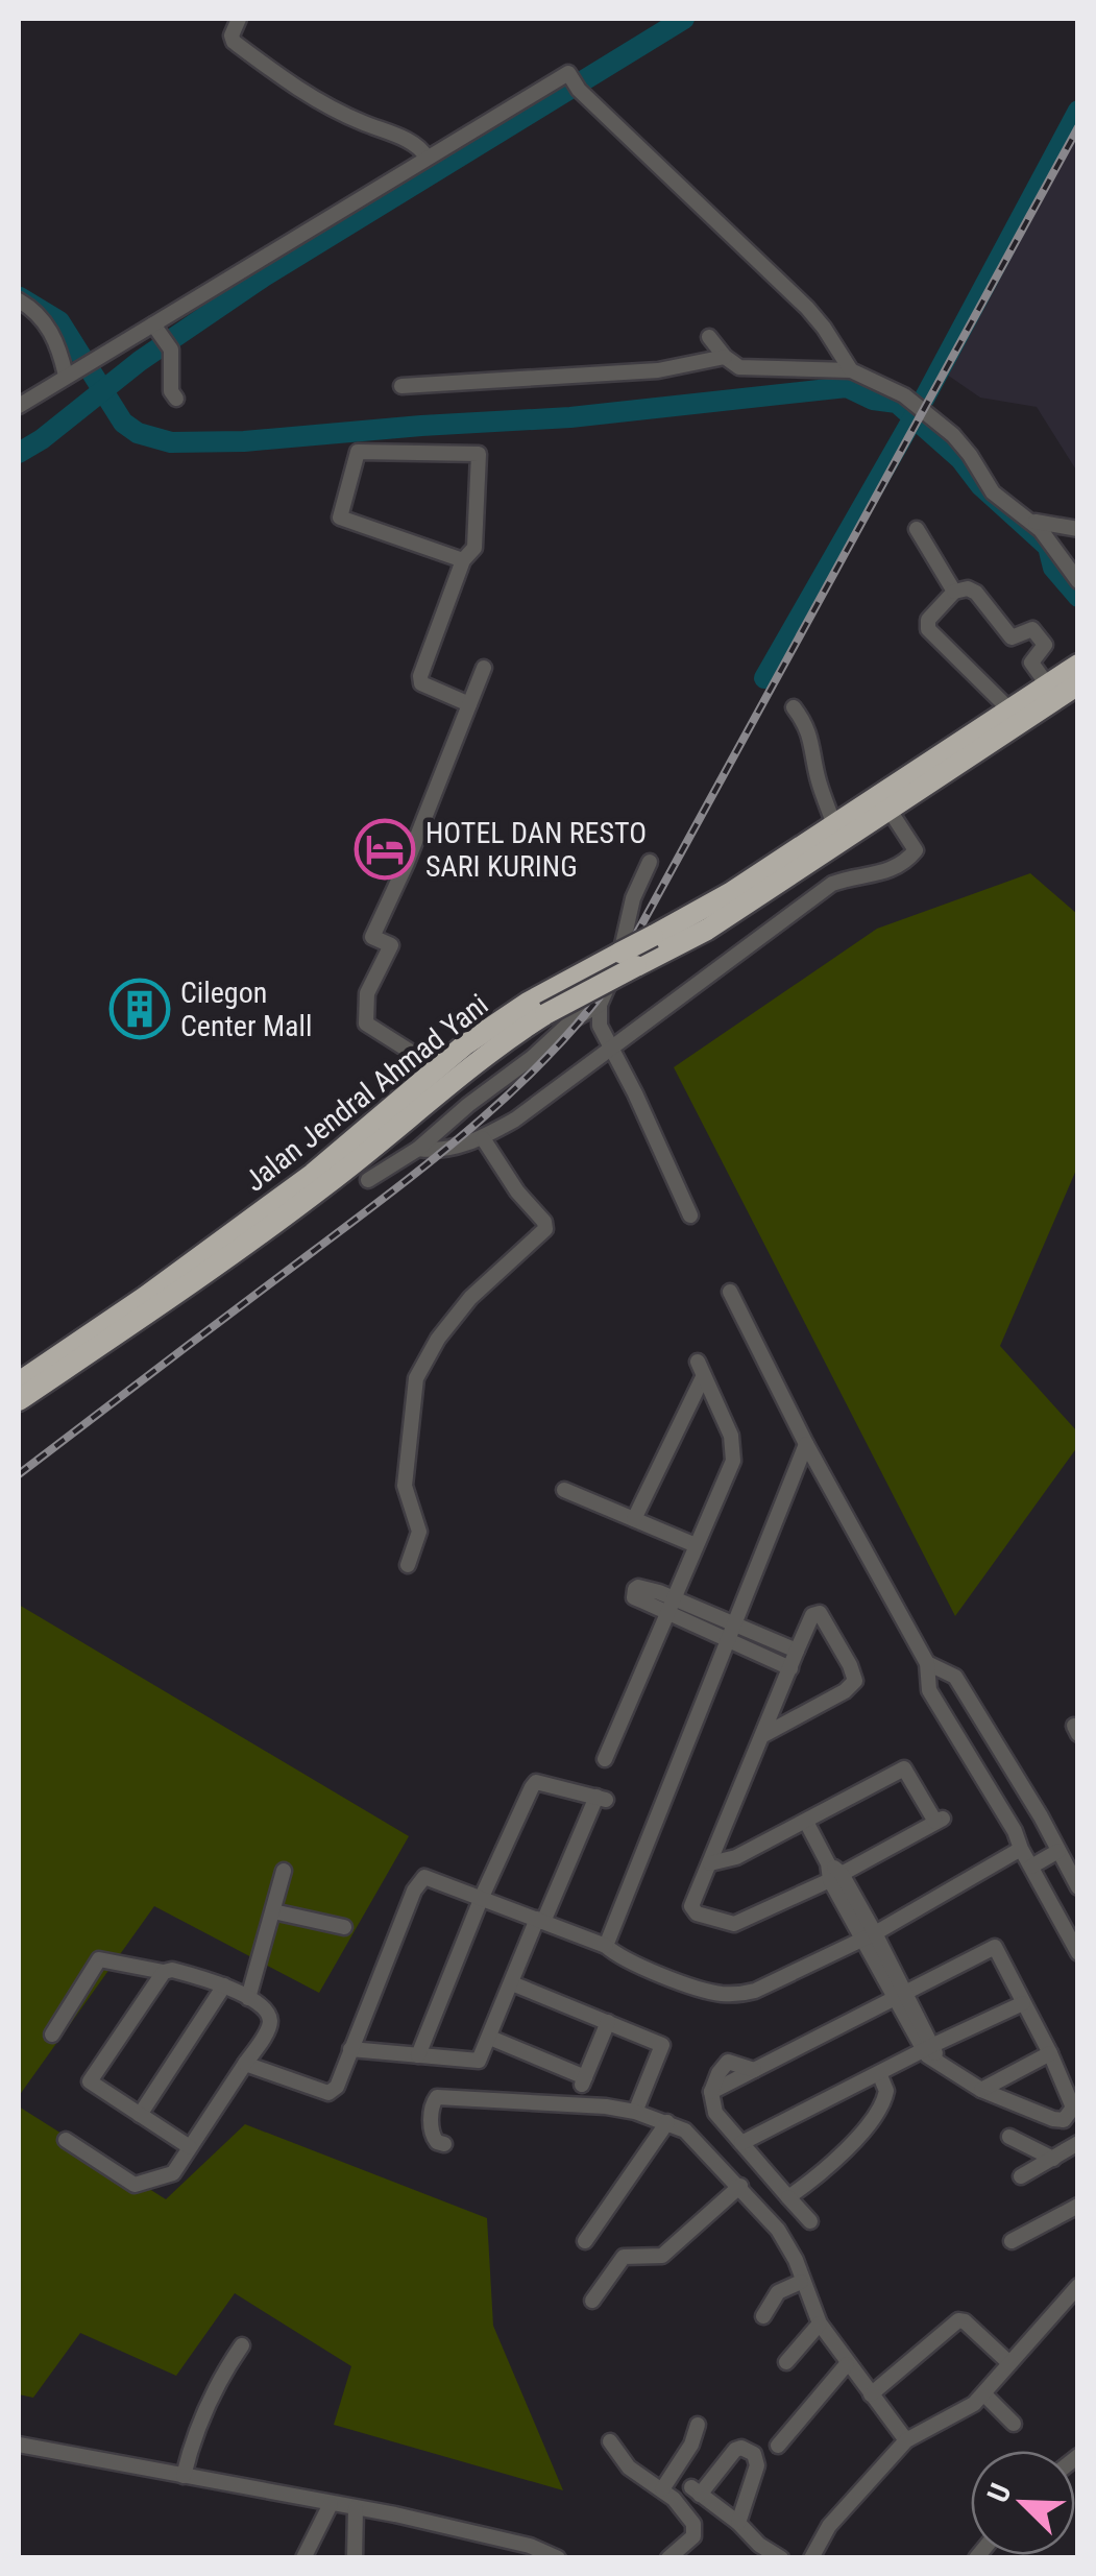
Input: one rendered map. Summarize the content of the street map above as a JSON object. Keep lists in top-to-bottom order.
{
  "streets": {
    "highway": ["Jalan Jendral Ahmad Yani"]
  },
  "places": {
    "hotel": ["HOTEL DAN RESTO SARI KURING"],
    "building": ["Cilegon Center Mall"]
  },
  "north": "top left"
}
